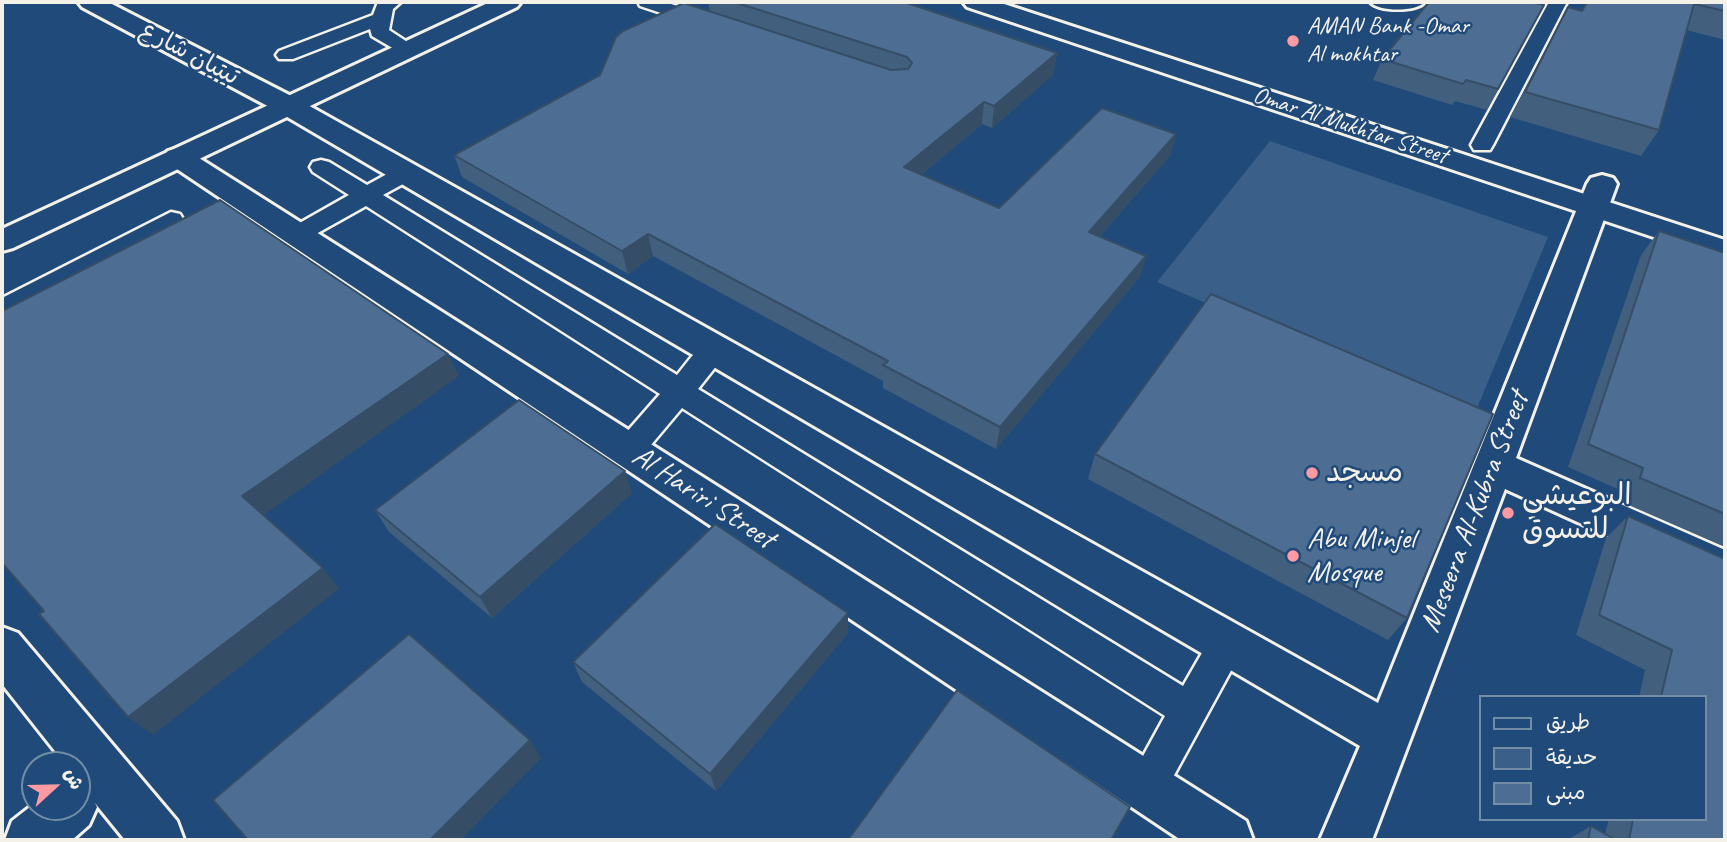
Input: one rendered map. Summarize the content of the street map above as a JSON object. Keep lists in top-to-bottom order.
{
  "streets": {
    "street": [
      "تيتيان شارع",
      "Omar Al Mukhtar Street",
      "Al Hariri Street",
      "Meseera Al-Kubra Street"
    ]
  },
  "crossings": [
    ["تيتيان شارع", "Meseera Al-Kubra Street"],
    ["Omar Al Mukhtar Street", "Meseera Al-Kubra Street"]
  ],
  "places": [
    "AMAN Bank -Omar Al mokhtar",
    "مسجد",
    "البوعيشي للتسوق",
    "Abu Minjel Mosque"
  ],
  "legend": ["طريق", "حديقة", "مبنى"],
  "north": "right"
}
